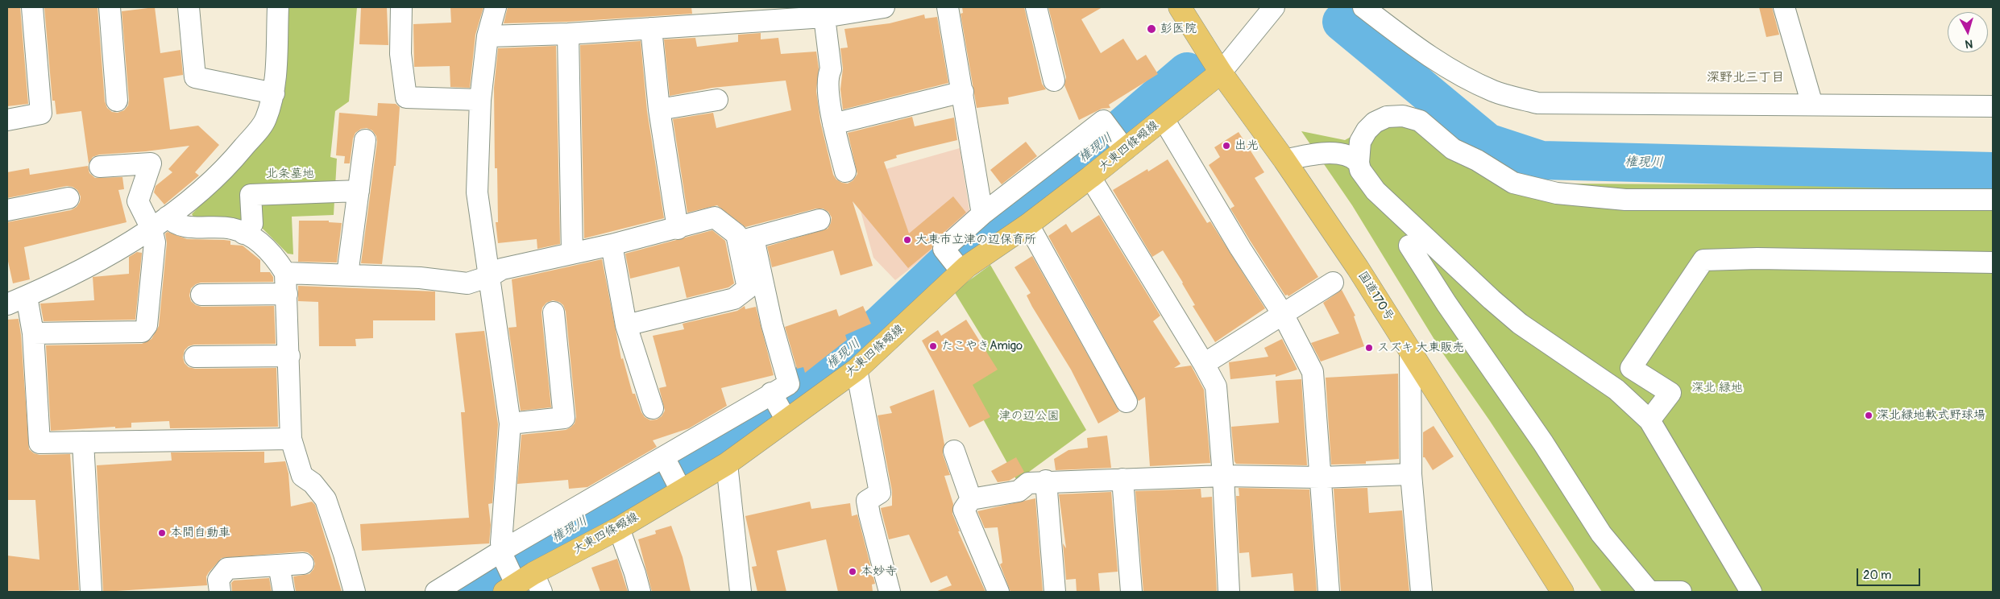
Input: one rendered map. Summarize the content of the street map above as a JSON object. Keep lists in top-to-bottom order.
{
  "streets": {
    "main road": ["大東四條畷線", "国道170号"]
  },
  "crossings": [
    ["大東四條畷線", "国道170号"]
  ],
  "districts": ["深野北三丁目"],
  "water": ["権現川"],
  "parks": ["北条墓地", "深北 緑地", "津の辺公園"],
  "places": [
    "彭医院",
    "出光",
    "大東市立津の辺保育所",
    "たこやきAmigo",
    "スズキ 大東販売",
    "深北緑地軟式野球場",
    "本間自動車",
    "本妙寺"
  ],
  "scale_bar": "20 m",
  "north": "bottom"
}
